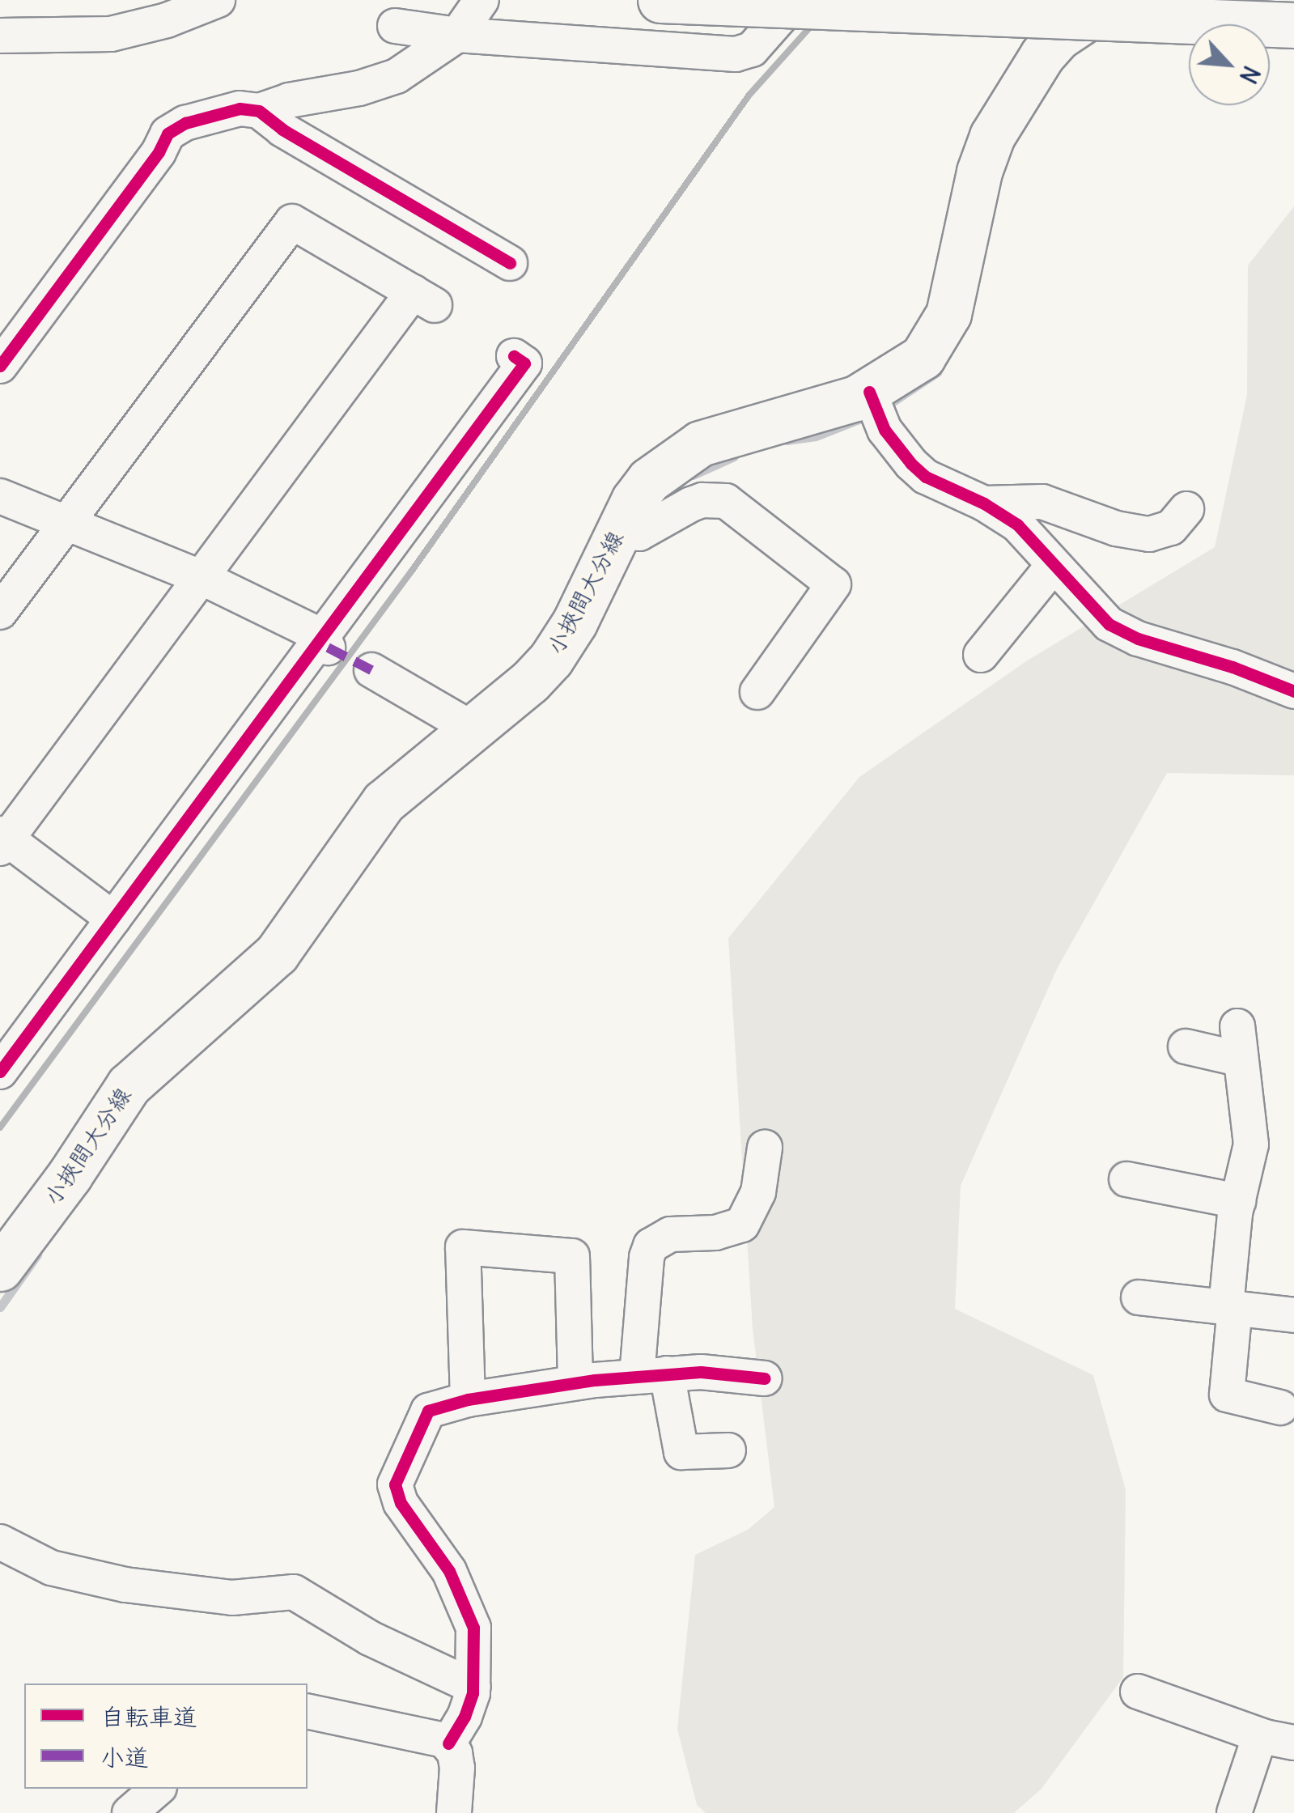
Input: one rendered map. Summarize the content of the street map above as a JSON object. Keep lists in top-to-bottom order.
{
  "streets": {
    "main road": ["小挾間大分線"]
  },
  "legend": ["自転車道", "小道"],
  "north": "bottom right"
}
